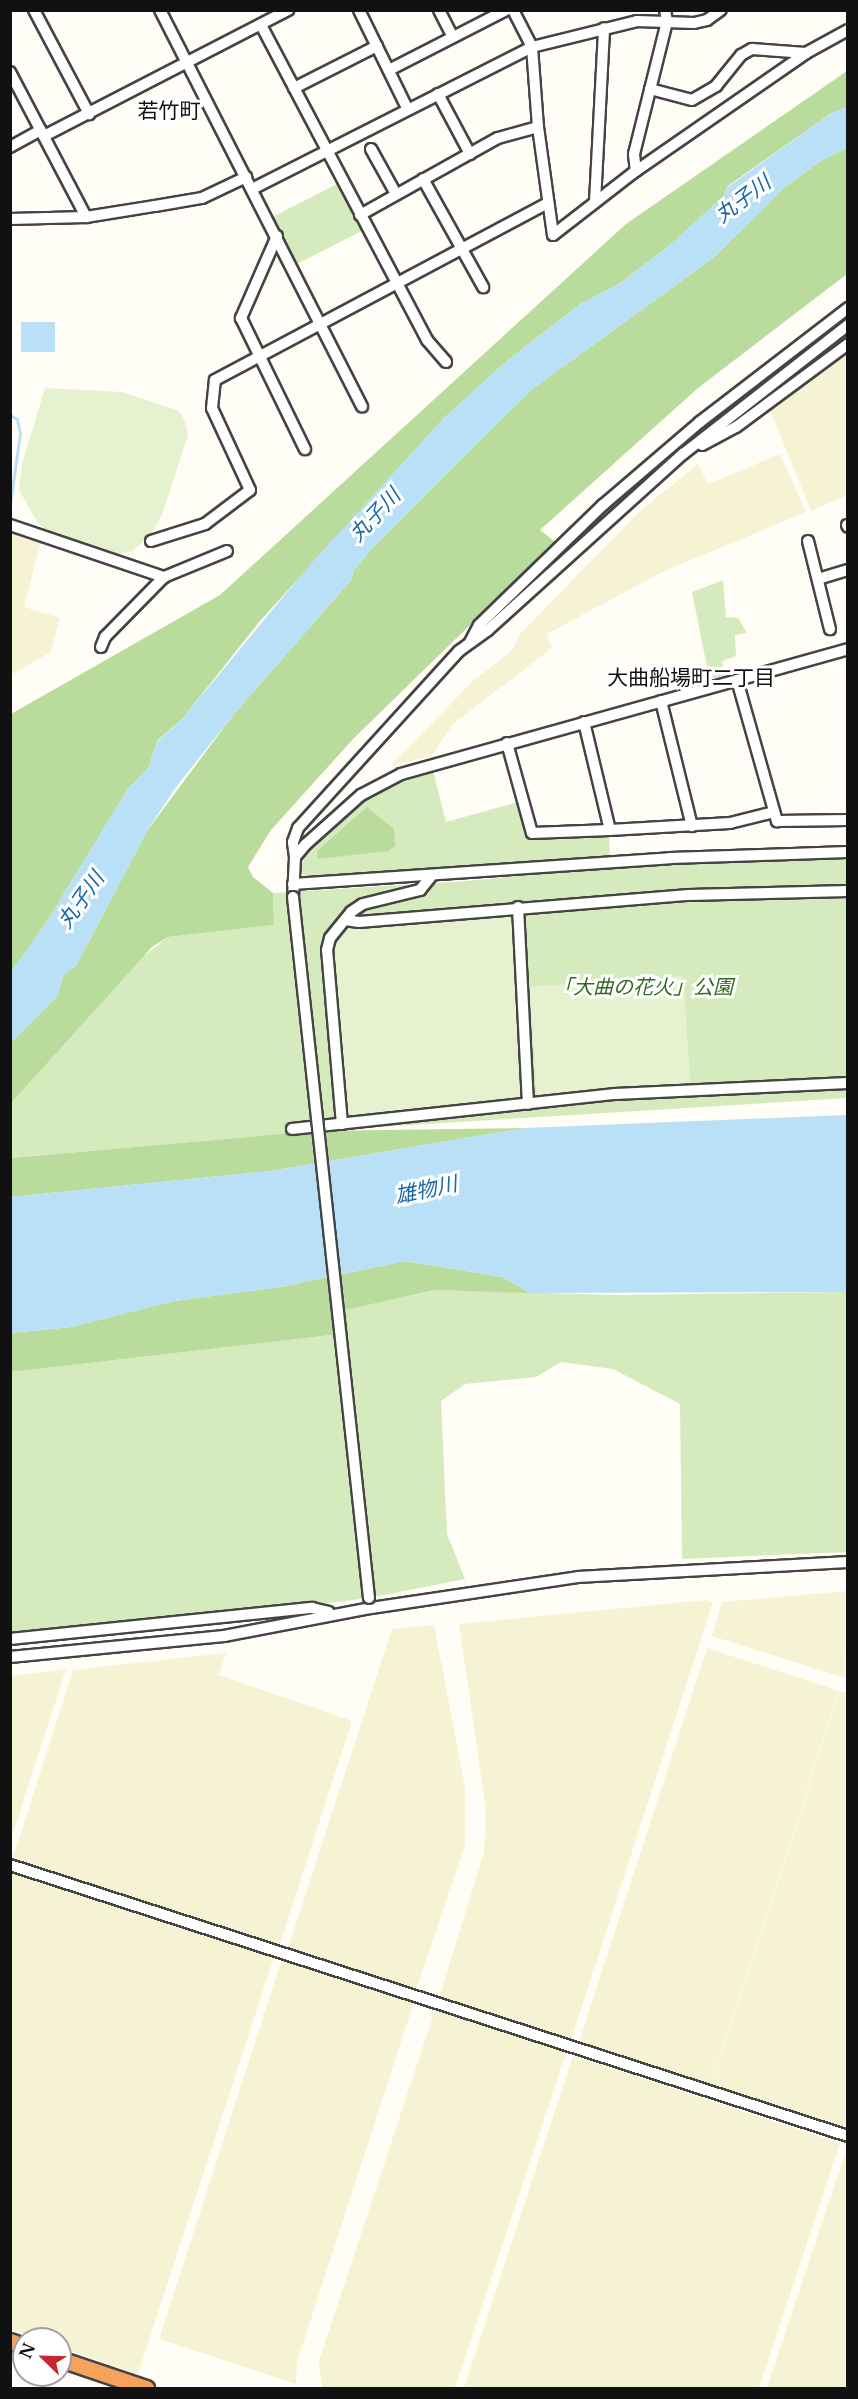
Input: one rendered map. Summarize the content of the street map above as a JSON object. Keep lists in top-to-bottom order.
{
  "districts": ["若竹町", "大曲船場町二丁目"],
  "water": ["丸子川", "雄物川"],
  "parks": ["「大曲の花火」公園"],
  "north": "top left"
}
